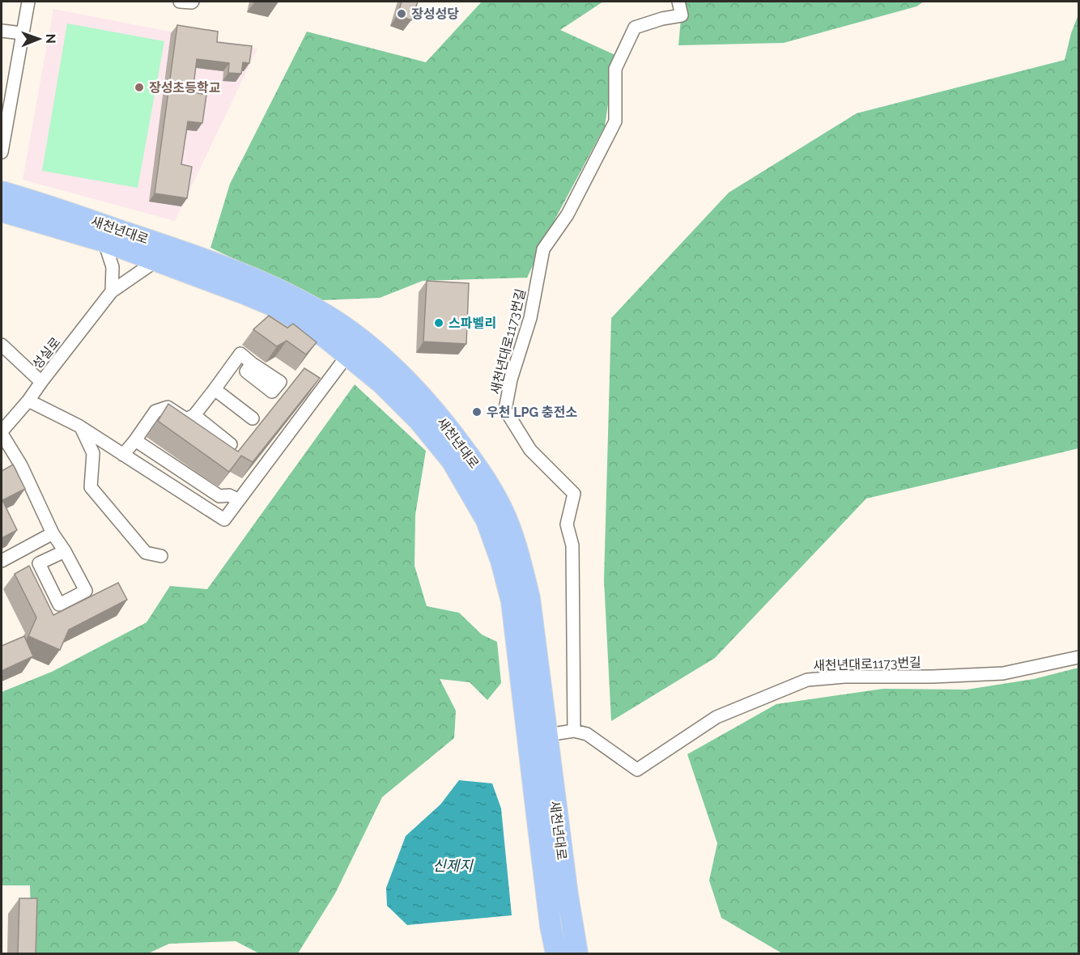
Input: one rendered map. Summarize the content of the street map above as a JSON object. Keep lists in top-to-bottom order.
{
  "streets": {
    "main road": ["새천년대로"],
    "street": ["새천년대로1173번길", "성실로"]
  },
  "crossings": [
    ["새천년대로", "성실로"]
  ],
  "water": ["신제지"],
  "places": [
    "장성성당",
    "장성초등학교",
    "스파벨리",
    "우천 LPG 충전소"
  ],
  "north": "right"
}
